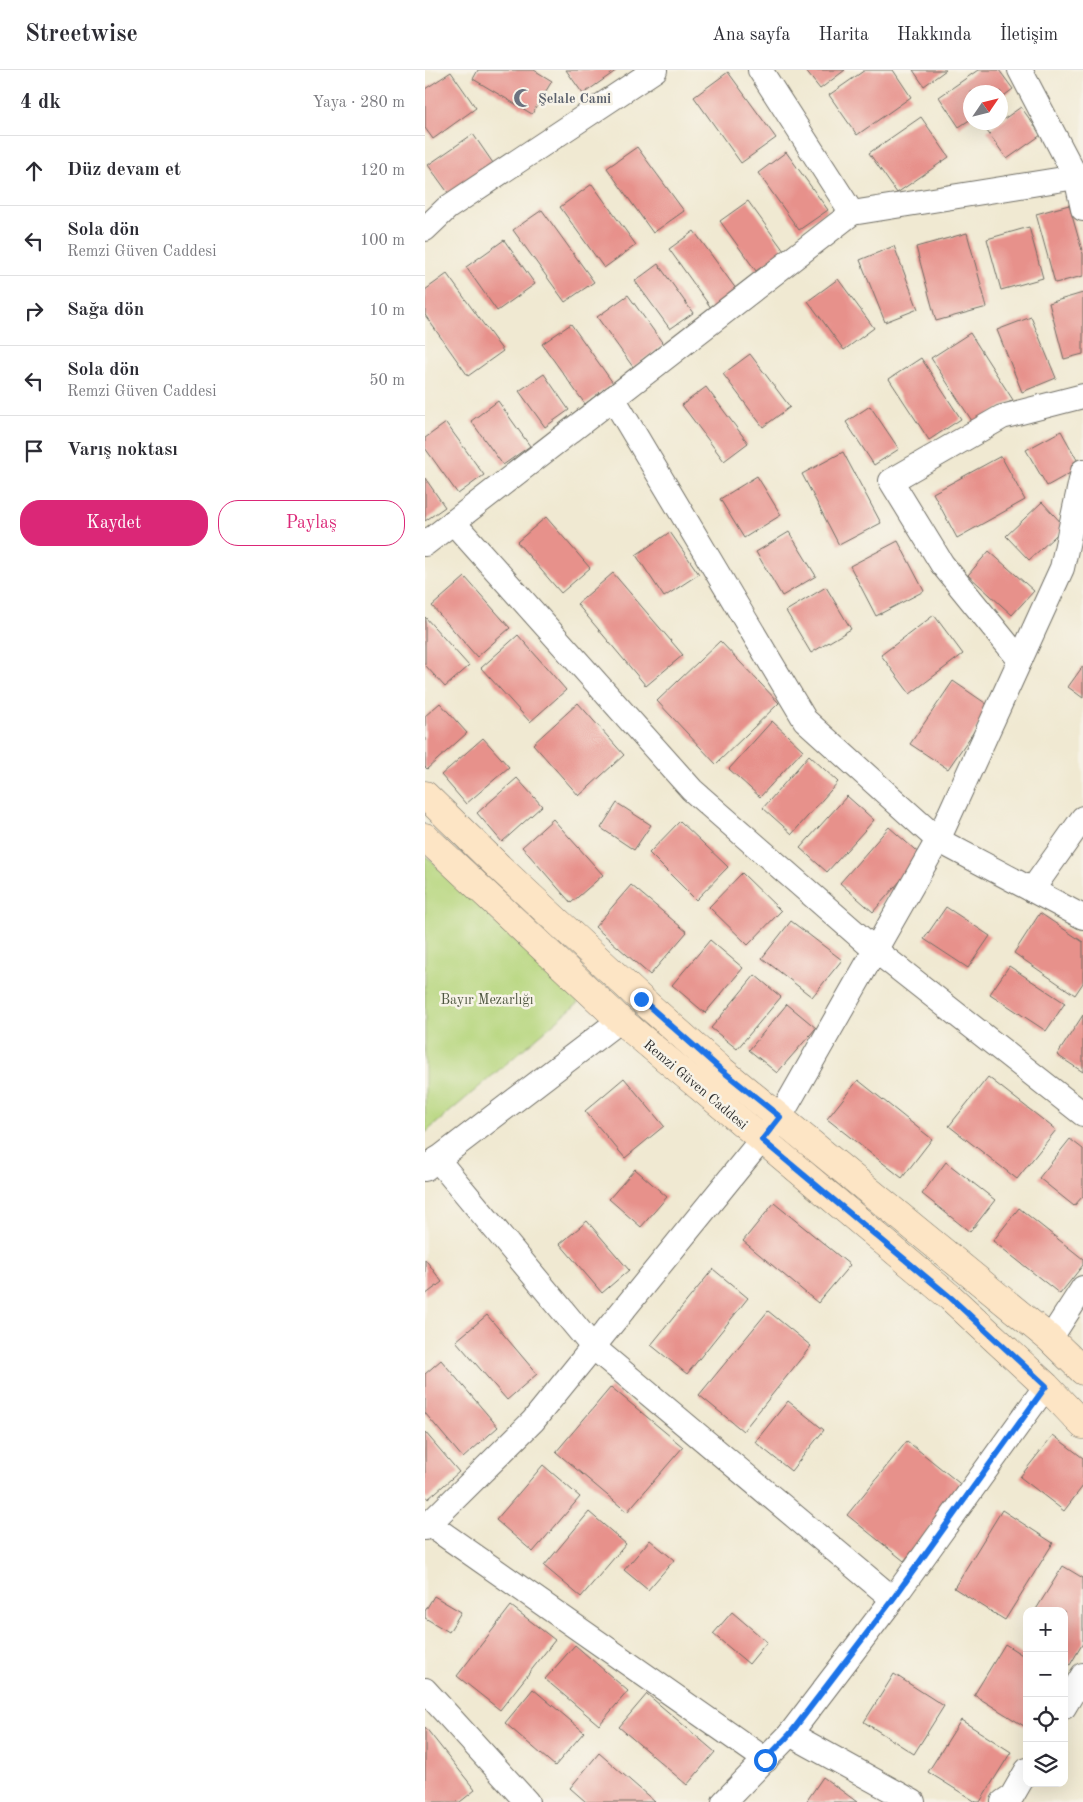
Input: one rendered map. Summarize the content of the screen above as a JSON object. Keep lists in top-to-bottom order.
{
  "streets": {
    "main road": ["Remzi Güven Caddesi"]
  },
  "parks": ["Bayır Mezarlığı"],
  "places": {
    "mosque": ["Şelale Cami"]
  },
  "north": "top right",
  "page": {
    "header": "Streetwise",
    "nav": [
      "Ana sayfa",
      "Harita",
      "Hakkında",
      "İletişim"
    ],
    "heading": ["4 dk", "Yaya · 280 m"],
    "list": [
      ["Düz devam et", "120 m"],
      ["Sola dön", "Remzi Güven Caddesi", "100 m"],
      ["Sağa dön", "10 m"],
      ["Sola dön", "Remzi Güven Caddesi", "50 m"],
      "Varış noktası"
    ],
    "buttons": ["Kaydet", "Paylaş"],
    "map_buttons": ["+", "−"]
  }
}
